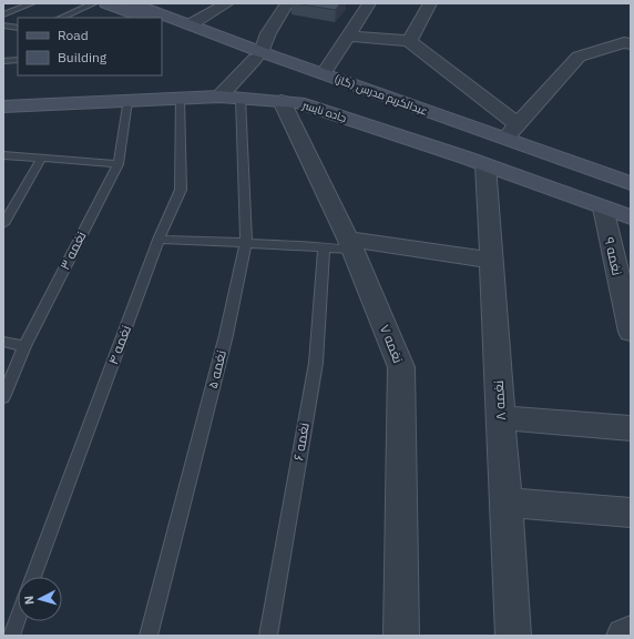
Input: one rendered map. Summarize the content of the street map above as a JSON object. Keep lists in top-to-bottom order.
{
  "streets": {
    "street": [
      "عبدالکریم مدرس (گاز)",
      "جاده نایسر",
      "نغمه ۹",
      "نغمه ۷",
      "نغمه ۸"
    ],
    "lane": [
      "نغمه ۳",
      "نغمه ۴",
      "نغمه ۵",
      "نغمه ۶"
    ]
  },
  "crossings": [
    ["جاده نایسر", "نغمه ۳"],
    ["جاده نایسر", "نغمه ۹"],
    ["جاده نایسر", "نغمه ۷"],
    ["جاده نایسر", "نغمه ۴"],
    ["جاده نایسر", "نغمه ۵"],
    ["جاده نایسر", "نغمه ۸"]
  ],
  "legend": ["Road", "Building"],
  "north": "left"
}
